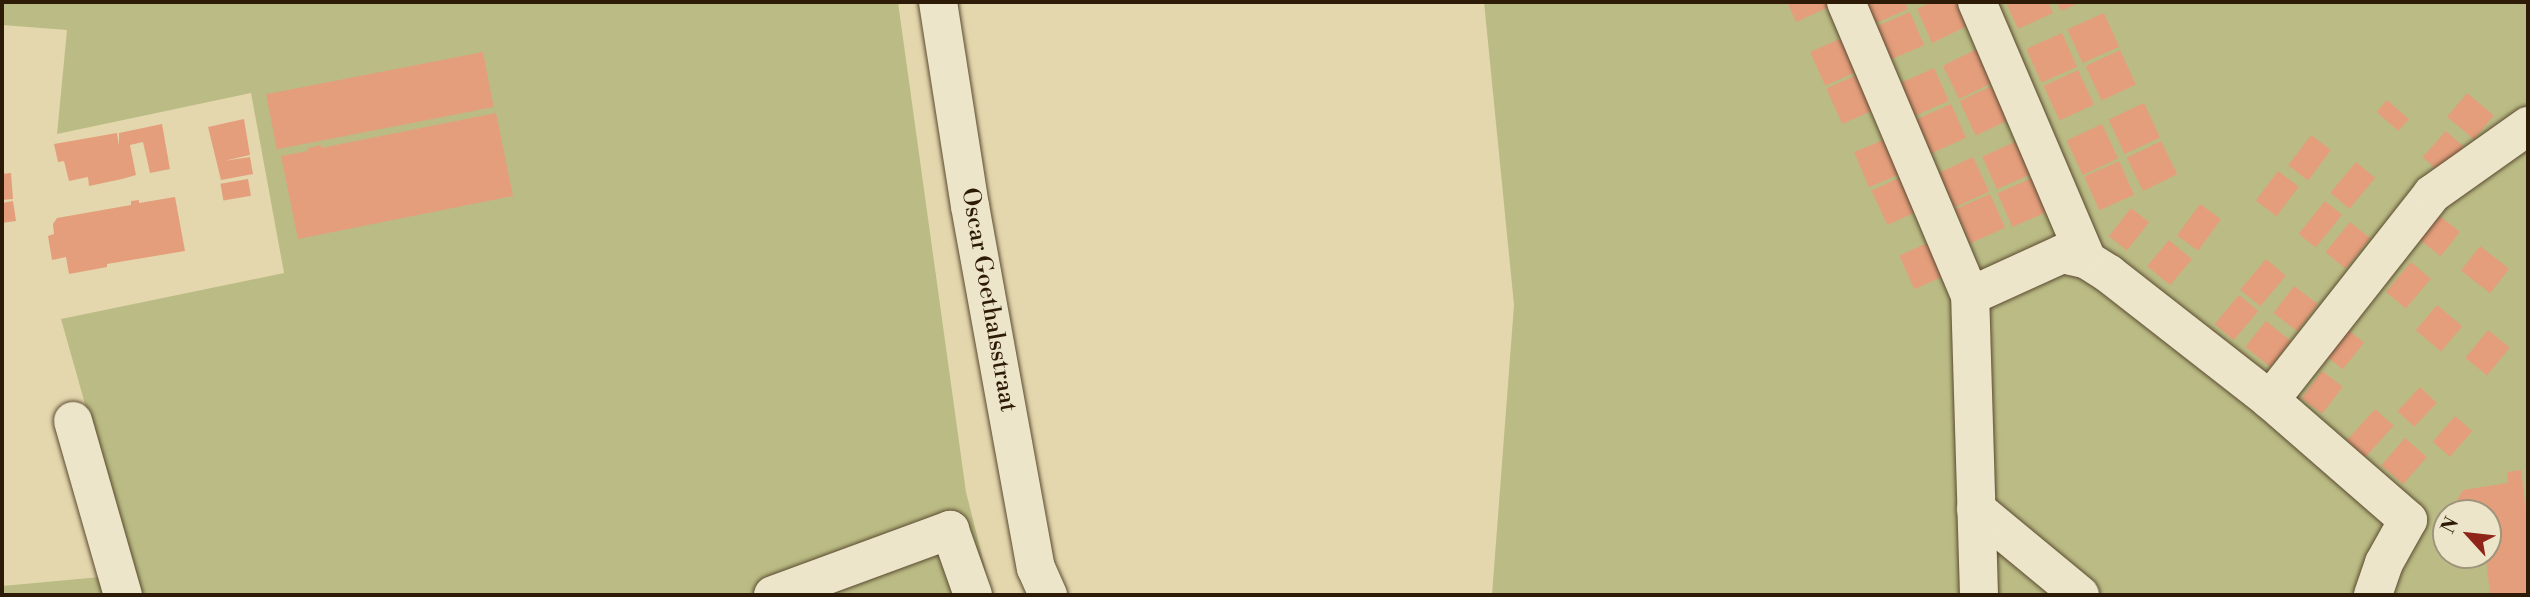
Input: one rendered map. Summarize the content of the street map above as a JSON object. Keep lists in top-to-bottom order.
{
  "streets": {
    "street": ["Oscar Goethalsstraat"]
  },
  "north": "top left"
}
